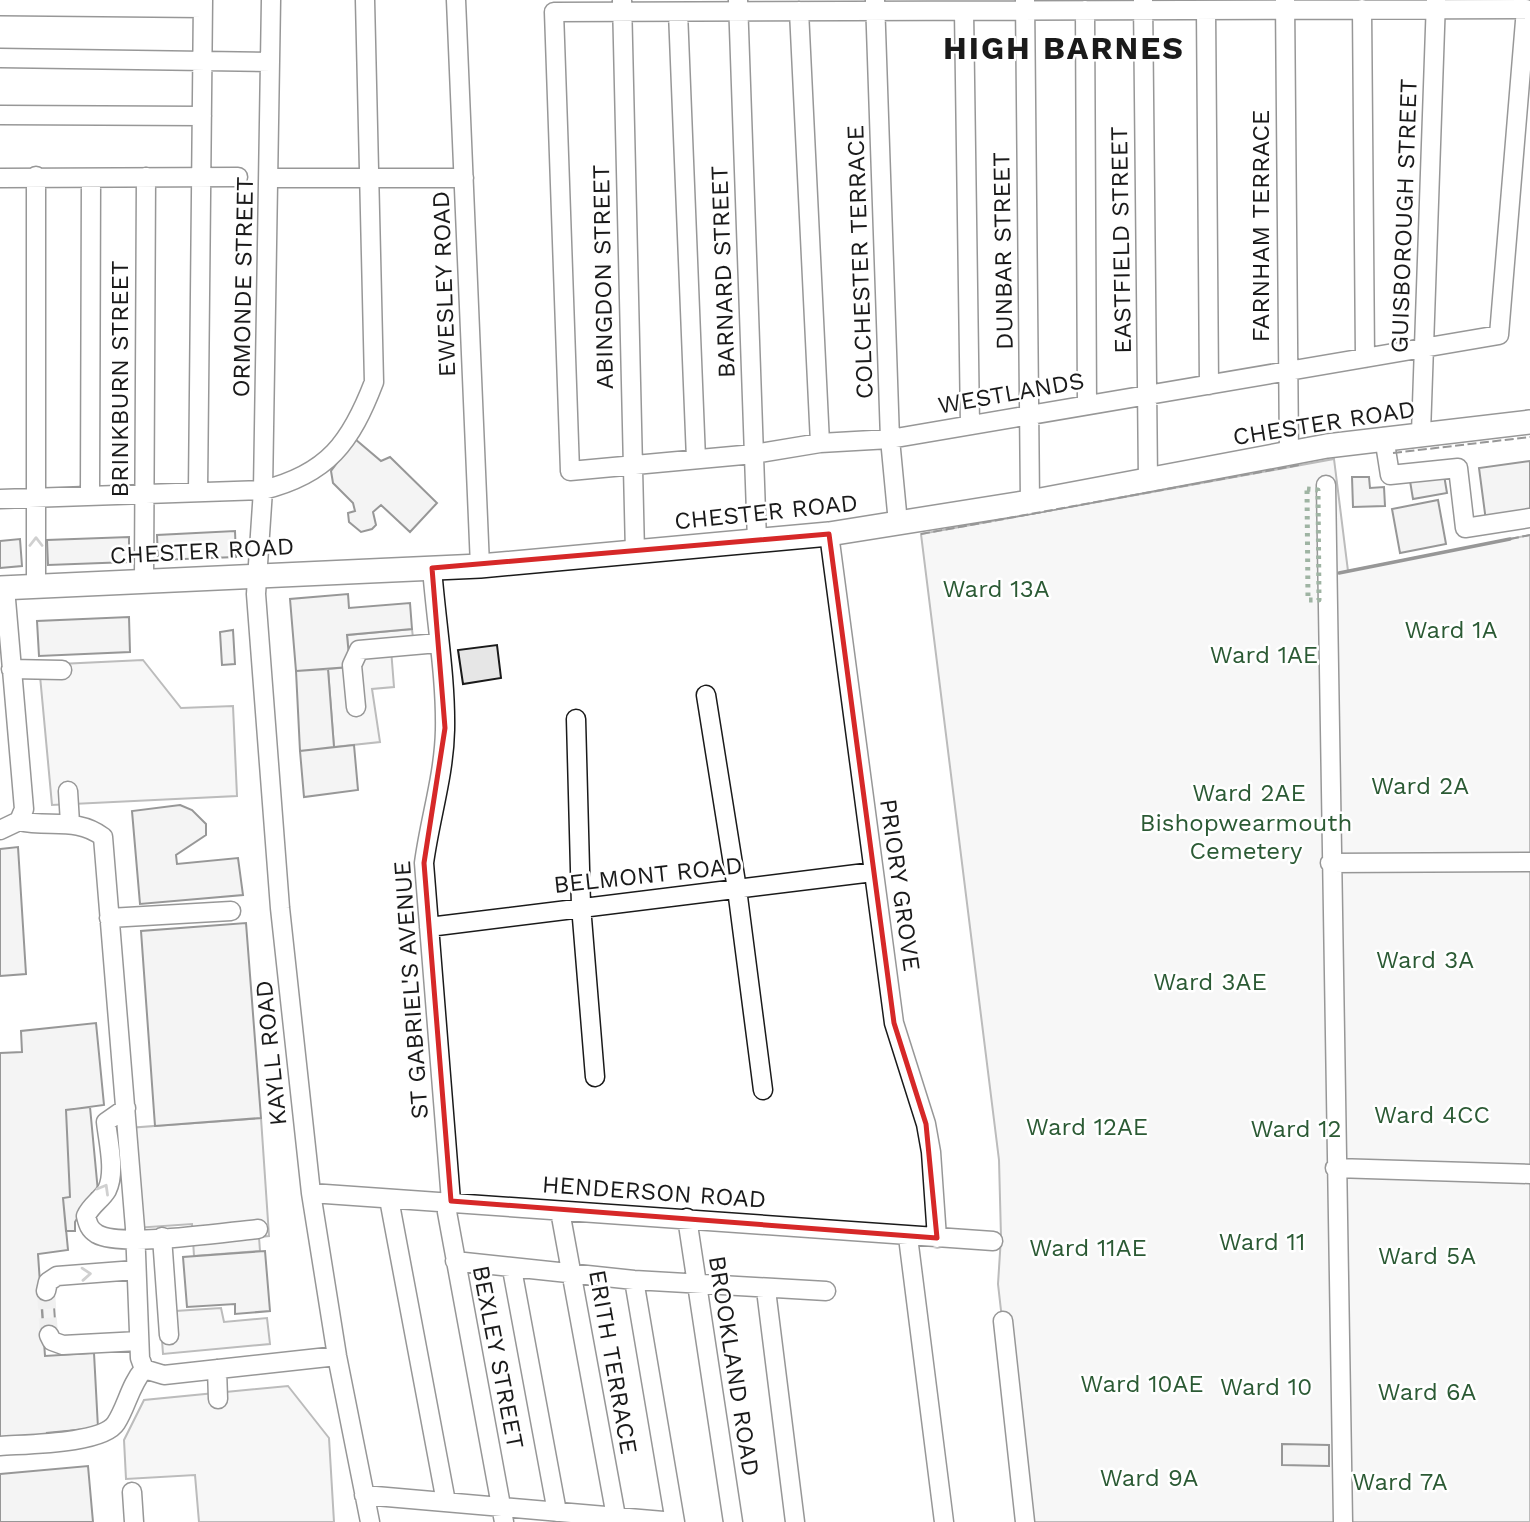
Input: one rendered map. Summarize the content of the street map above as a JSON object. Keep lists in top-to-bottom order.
{
  "streets": {
    "main road": ["CHESTER ROAD"],
    "street": [
      "GUISBOROUGH STREET",
      "FARNHAM TERRACE",
      "EASTFIELD STREET",
      "DUNBAR STREET",
      "COLCHESTER TERRACE",
      "BARNARD STREET",
      "ABINGDON STREET",
      "EWESLEY ROAD",
      "ORMONDE STREET",
      "BRINKBURN STREET",
      "WESTLANDS",
      "BELMONT ROAD",
      "PRIORY GROVE",
      "ST GABRIEL'S AVENUE",
      "KAYLL ROAD",
      "HENDERSON ROAD",
      "BEXLEY STREET",
      "ERITH TERRACE",
      "BROOKLAND ROAD"
    ]
  },
  "crossings": [
    ["GUISBOROUGH STREET", "WESTLANDS"],
    ["GUISBOROUGH STREET", "CHESTER ROAD"],
    ["FARNHAM TERRACE", "WESTLANDS"],
    ["FARNHAM TERRACE", "CHESTER ROAD"],
    ["EASTFIELD STREET", "WESTLANDS"],
    ["EASTFIELD STREET", "CHESTER ROAD"],
    ["DUNBAR STREET", "WESTLANDS"],
    ["DUNBAR STREET", "CHESTER ROAD"],
    ["COLCHESTER TERRACE", "WESTLANDS"],
    ["COLCHESTER TERRACE", "CHESTER ROAD"],
    ["BARNARD STREET", "WESTLANDS"],
    ["BARNARD STREET", "CHESTER ROAD"],
    ["ABINGDON STREET", "WESTLANDS"],
    ["ABINGDON STREET", "CHESTER ROAD"],
    ["EWESLEY ROAD", "CHESTER ROAD"],
    ["ORMONDE STREET", "CHESTER ROAD"],
    ["ORMONDE STREET", "KAYLL ROAD"],
    ["BRINKBURN STREET", "CHESTER ROAD"],
    ["CHESTER ROAD", "PRIORY GROVE"],
    ["CHESTER ROAD", "ST GABRIEL'S AVENUE"],
    ["CHESTER ROAD", "KAYLL ROAD"],
    ["BELMONT ROAD", "PRIORY GROVE"],
    ["BELMONT ROAD", "ST GABRIEL'S AVENUE"],
    ["PRIORY GROVE", "HENDERSON ROAD"],
    ["ST GABRIEL'S AVENUE", "HENDERSON ROAD"],
    ["ST GABRIEL'S AVENUE", "BEXLEY STREET"],
    ["KAYLL ROAD", "HENDERSON ROAD"],
    ["HENDERSON ROAD", "BEXLEY STREET"],
    ["HENDERSON ROAD", "ERITH TERRACE"],
    ["HENDERSON ROAD", "BROOKLAND ROAD"]
  ],
  "districts": ["HIGH BARNES"],
  "parks": [
    "Ward 13A",
    "Ward 1A",
    "Ward 1AE",
    "Ward 2A",
    "Ward 2AE",
    "Bishopwearmouth Cemetery",
    "Ward 3A",
    "Ward 3AE",
    "Ward 4CC",
    "Ward 12AE",
    "Ward 12",
    "Ward 11",
    "Ward 11AE",
    "Ward 5A",
    "Ward 10AE",
    "Ward 10",
    "Ward 6A",
    "Ward 9A",
    "Ward 7A"
  ]
}
